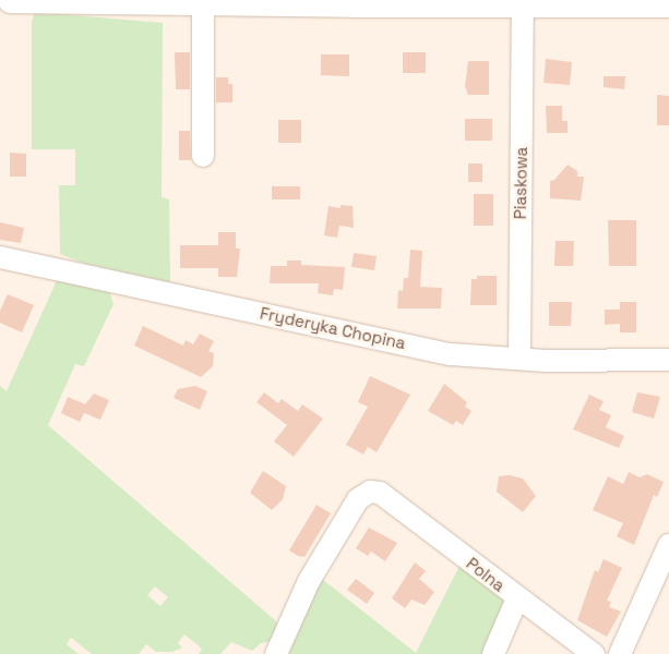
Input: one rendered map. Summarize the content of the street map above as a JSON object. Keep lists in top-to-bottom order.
{
  "streets": {
    "street": ["Piaskowa", "Fryderyka Chopina", "Polna"]
  },
  "crossings": [
    ["Piaskowa", "Fryderyka Chopina"]
  ]
}
